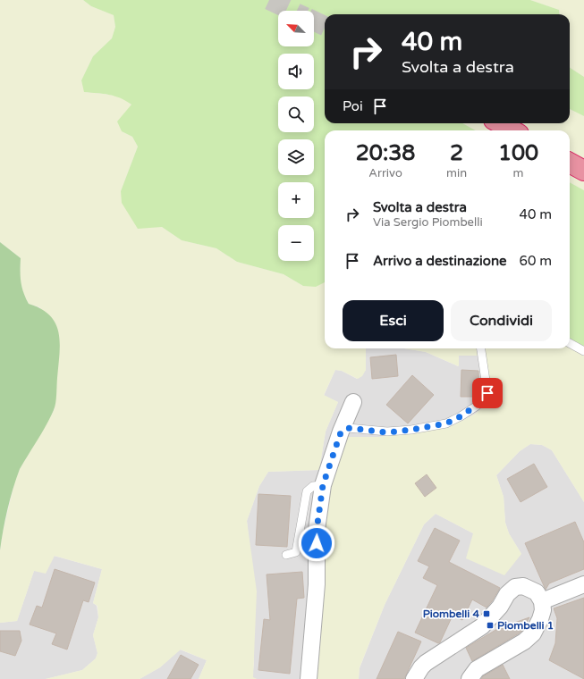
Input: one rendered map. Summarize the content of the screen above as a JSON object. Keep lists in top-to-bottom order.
{
  "places": {
    "transit": ["Piombelli 4", "Piombelli 1"]
  },
  "north": "top left",
  "page": {
    "map_buttons": ["+", "−"],
    "turn": ["40 m", "Svolta a destra"],
    "then": "Poi",
    "eta": [
      "20:38",
      "Arrivo",
      "2",
      "min",
      "100",
      "m"
    ],
    "list": [
      {
        "name": "Svolta a destra",
        "note": "Via Sergio Piombelli",
        "value": "40 m"
      },
      {
        "name": "Arrivo a destinazione",
        "value": "60 m"
      }
    ],
    "buttons": ["Esci", "Condividi"]
  }
}
